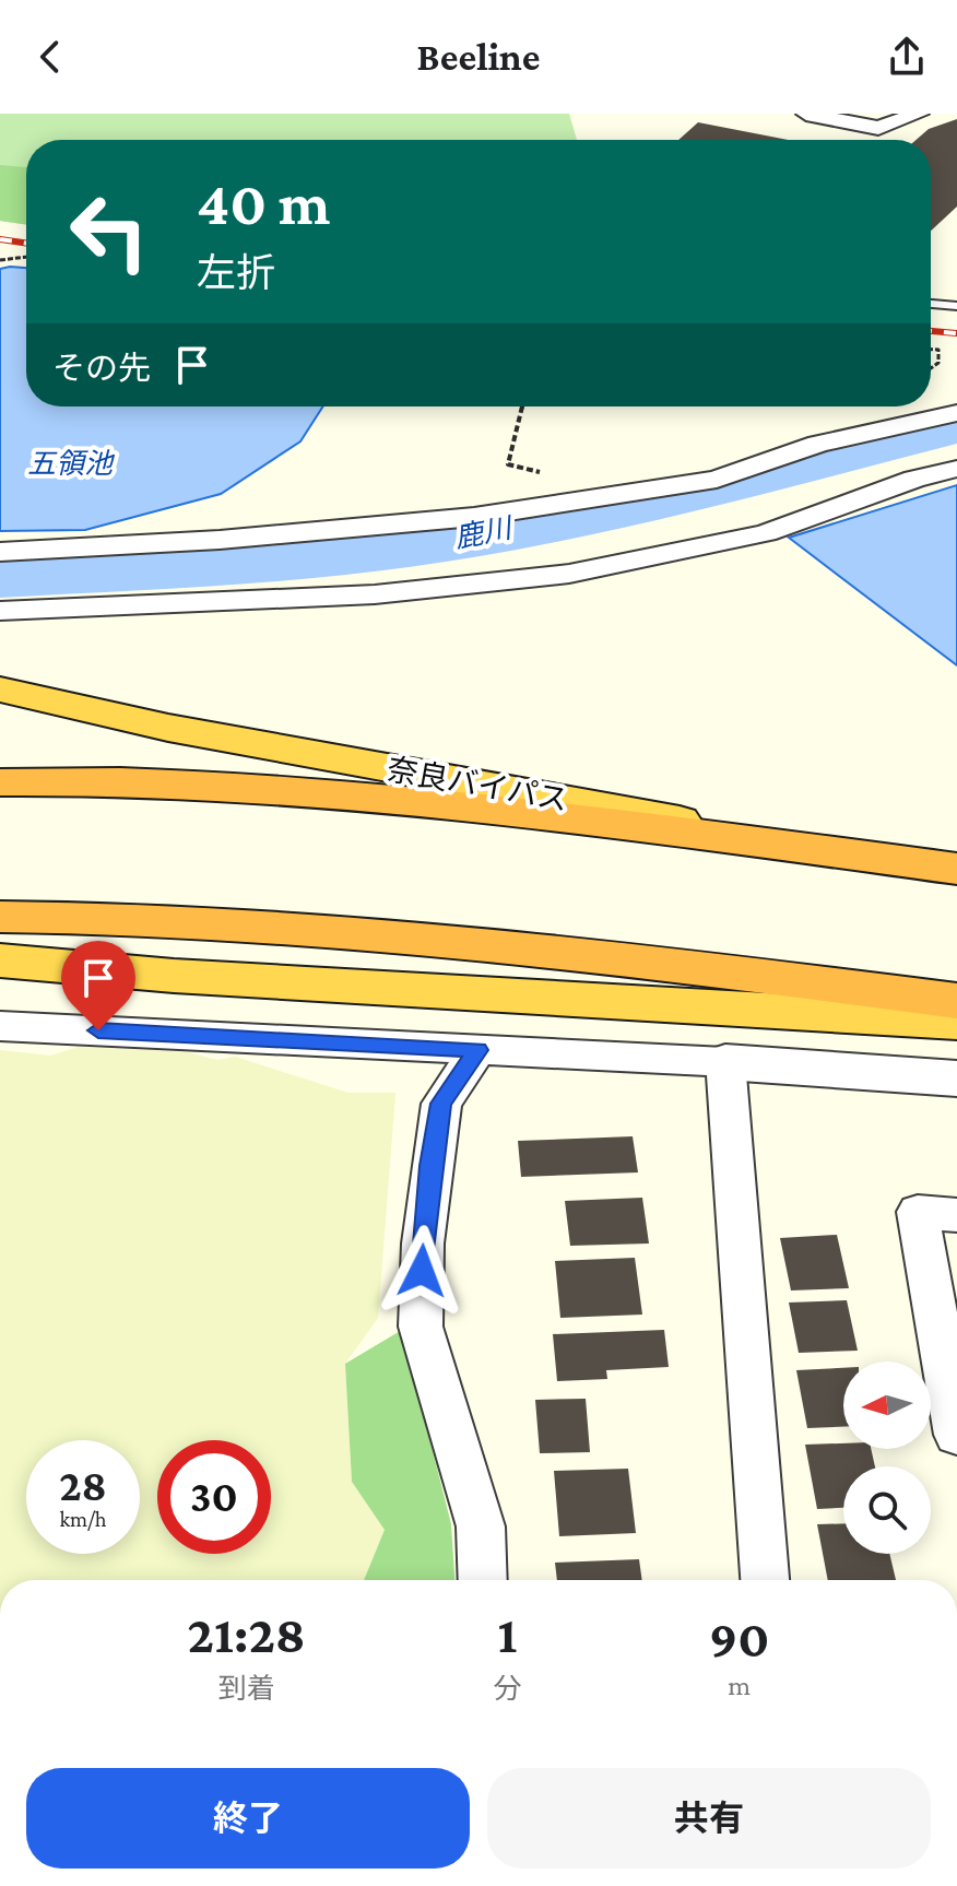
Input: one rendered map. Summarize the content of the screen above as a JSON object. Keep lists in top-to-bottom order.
{
  "streets": {
    "highway": ["奈良バイパス"]
  },
  "water": ["五領池", "鹿川"],
  "north": "left",
  "page": {
    "header": "Beeline",
    "turn": ["40 m", "左折"],
    "then": "その先",
    "speed": "28 km/h",
    "limit": "30",
    "eta": [
      "21:28",
      "到着",
      "1",
      "分",
      "90",
      "m"
    ],
    "buttons": ["終了", "共有"]
  }
}
